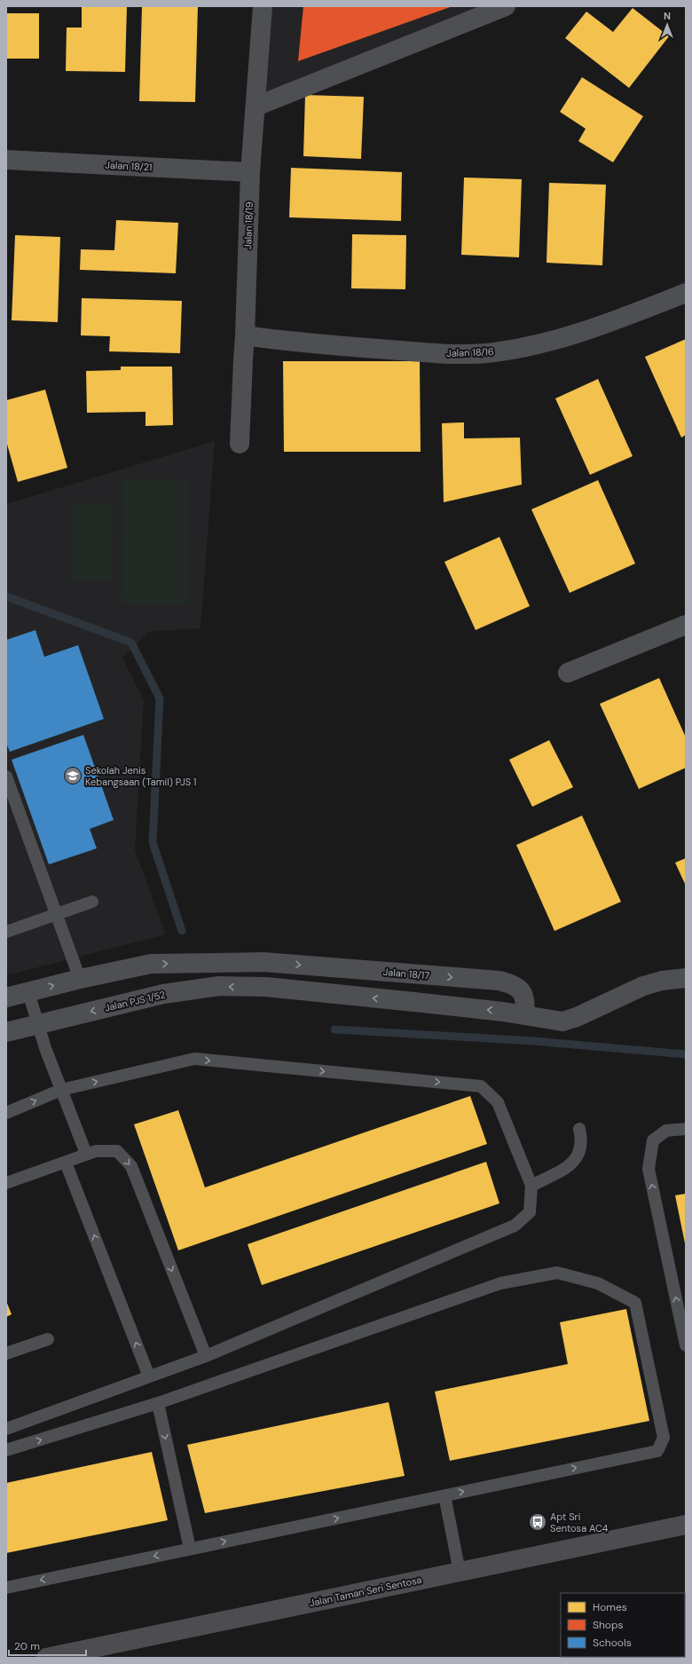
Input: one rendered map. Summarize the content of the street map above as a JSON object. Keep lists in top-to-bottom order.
{
  "streets": {
    "main road": ["Jalan Taman Seri Sentosa"],
    "street": [
      "Jalan 18/21",
      "Jalan 18/19",
      "Jalan 18/16",
      "Jalan 18/17",
      "Jalan PJS 1/52"
    ]
  },
  "crossings": [
    ["Jalan 18/21", "Jalan 18/19"],
    ["Jalan 18/19", "Jalan 18/16"],
    ["Jalan 18/17", "Jalan PJS 1/52"]
  ],
  "one_way": ["Jalan 18/17"],
  "places": {
    "school or university": ["Sekolah Jenis Kebangsaan (Tamil) PJS 1"],
    "bus stop": ["Apt Sri Sentosa AC4"]
  },
  "legend": ["Homes", "Shops", "Schools"],
  "scale_bar": "20 m",
  "north": "top"
}
